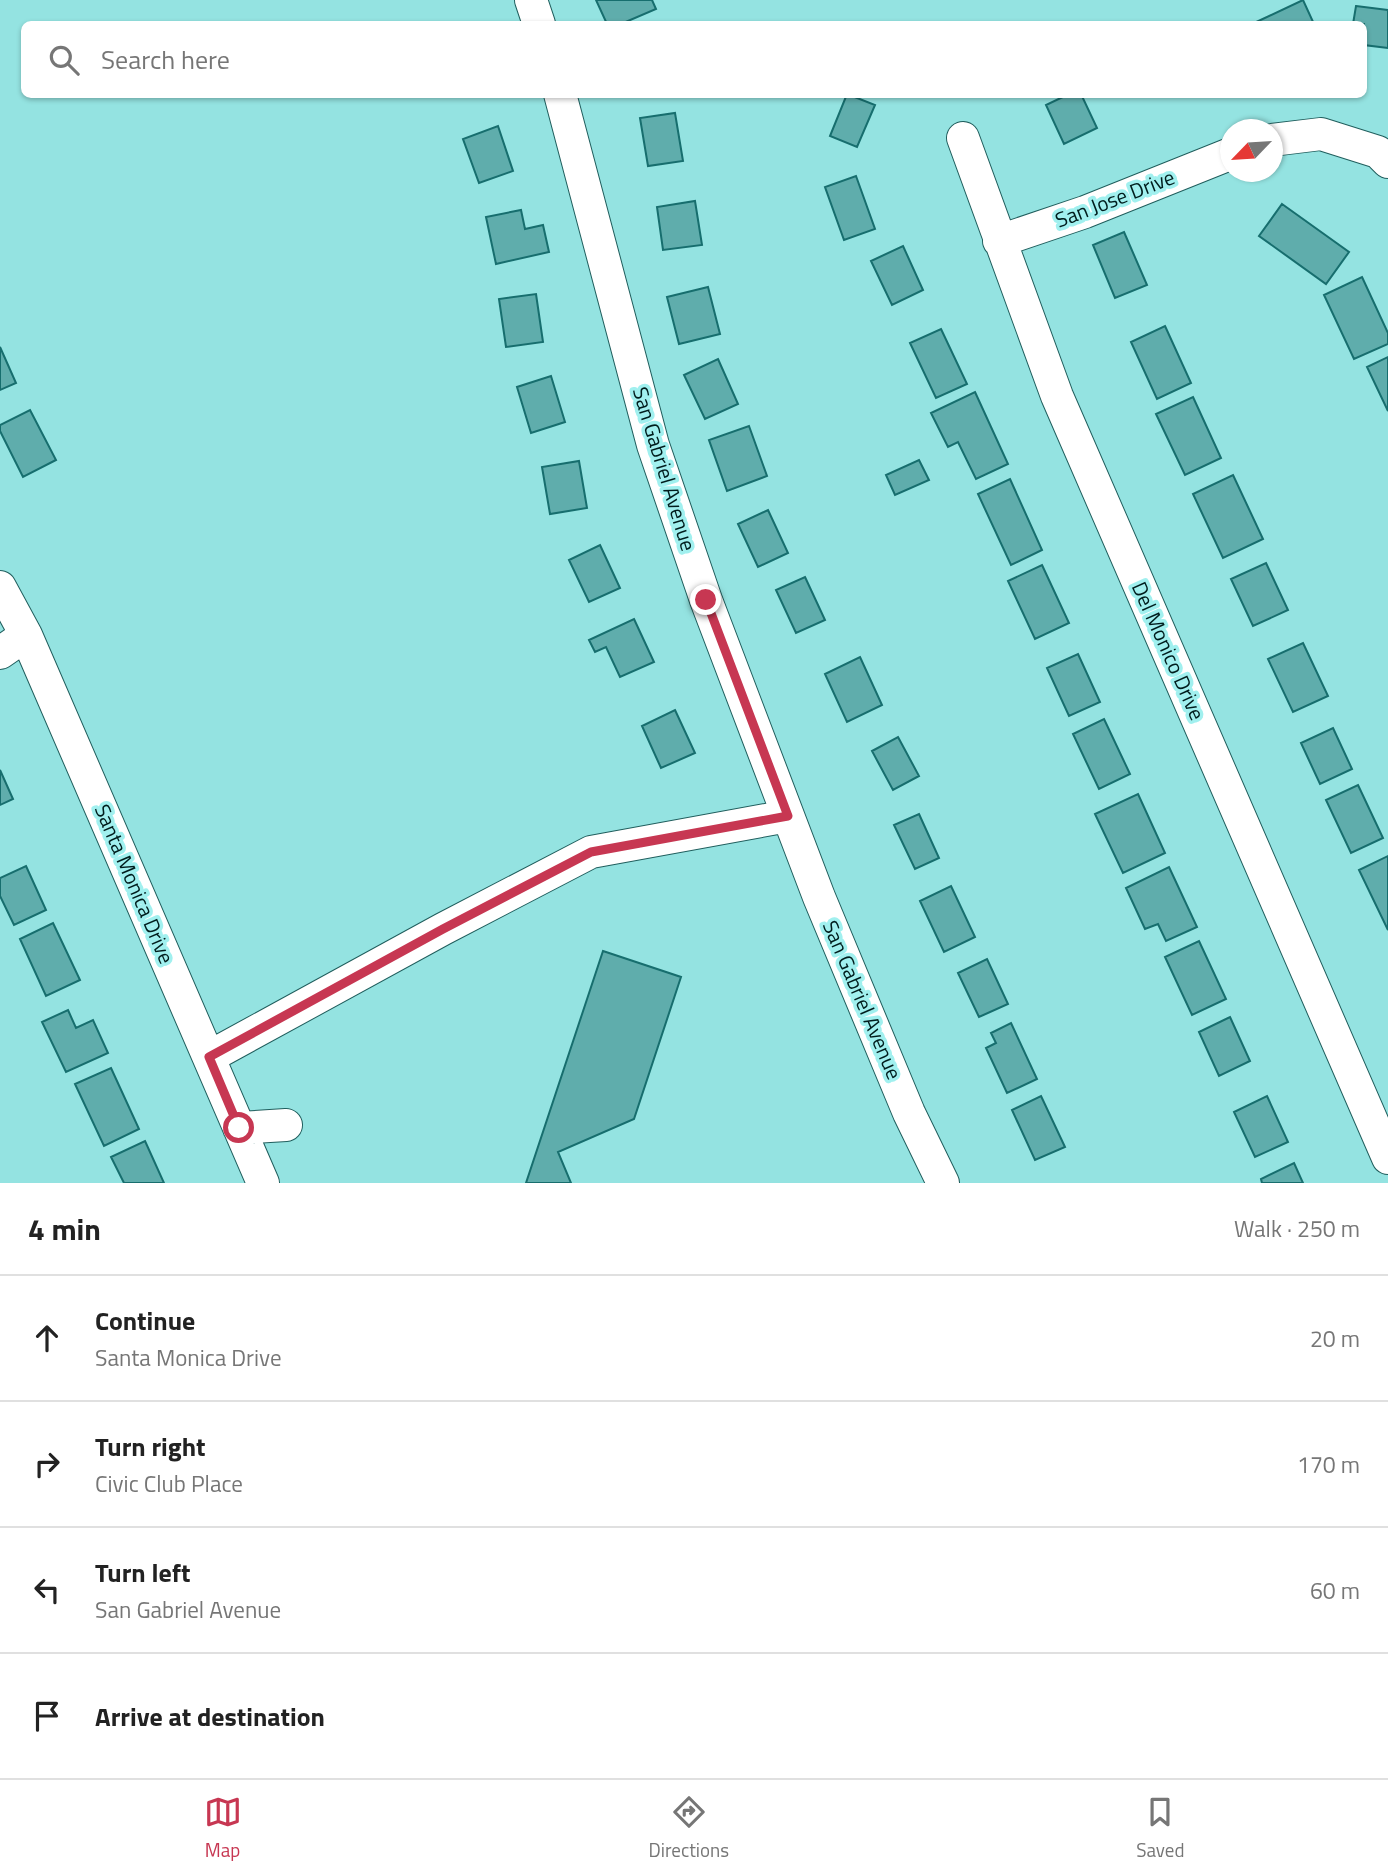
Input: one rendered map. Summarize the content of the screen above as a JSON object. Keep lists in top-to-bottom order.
{
  "streets": {
    "street": [
      "San Jose Drive",
      "San Gabriel Avenue",
      "Del Monico Drive",
      "Santa Monica Drive"
    ]
  },
  "crossings": [
    ["San Jose Drive", "Del Monico Drive"]
  ],
  "north": "bottom left",
  "page": {
    "search": "Search here",
    "heading": ["4 min", "Walk · 250 m"],
    "list": [
      ["Continue", "Santa Monica Drive", "20 m"],
      ["Turn right", "Civic Club Place", "170 m"],
      ["Turn left", "San Gabriel Avenue", "60 m"],
      "Arrive at destination"
    ],
    "nav": ["Map", "Directions", "Saved"]
  }
}
